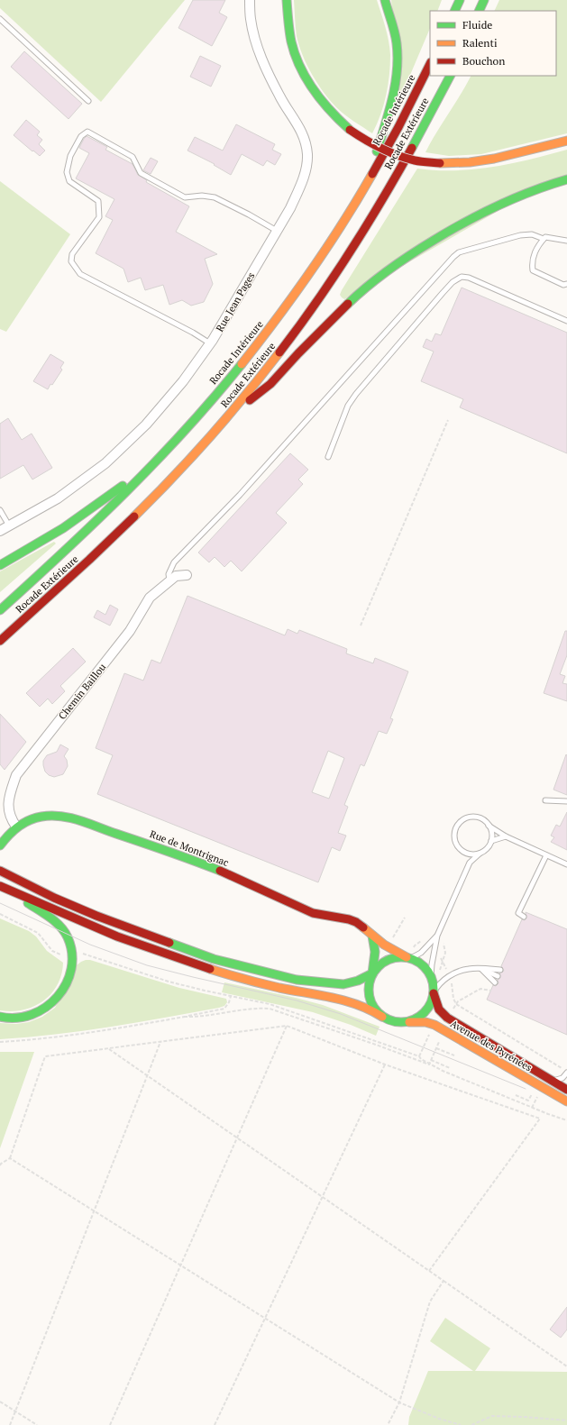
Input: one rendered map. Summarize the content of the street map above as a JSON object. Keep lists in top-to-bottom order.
{
  "streets": {
    "main road": [
      "Rocade Intérieure",
      "Rocade Extérieure",
      "Rue de Montrignac",
      "Avenue des Pyrénées"
    ],
    "street": ["Rue Jean Pages", "Chemin Baillou"]
  },
  "crossings": [
    ["Chemin Baillou", "Rue de Montrignac"],
    ["Rue de Montrignac", "Avenue des Pyrénées"]
  ],
  "legend": ["Fluide", "Ralenti", "Bouchon"]
}
